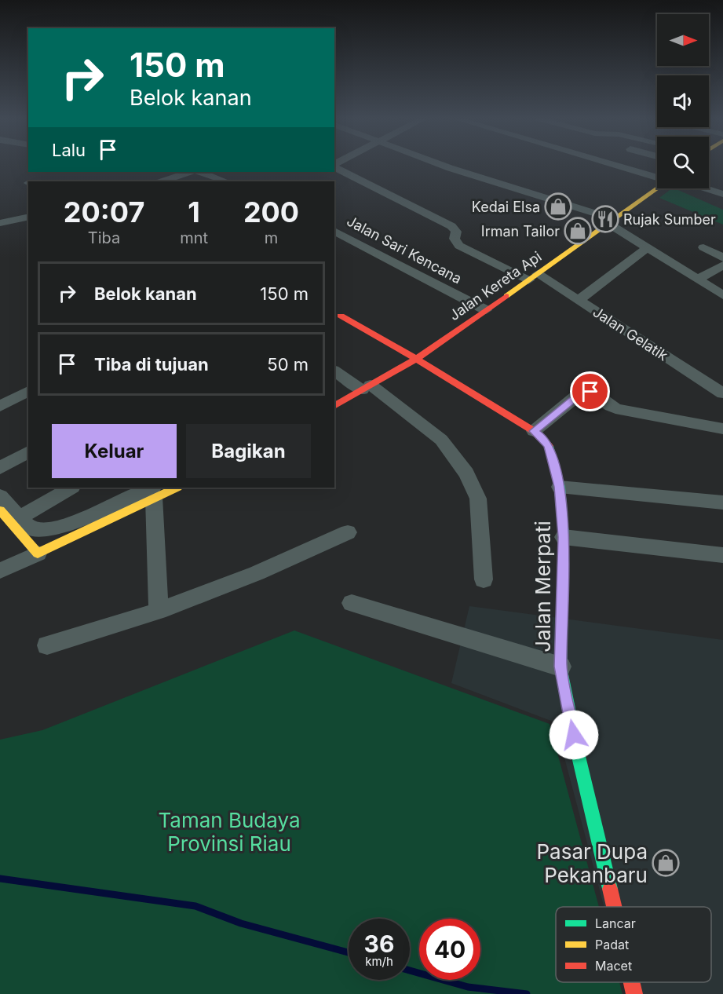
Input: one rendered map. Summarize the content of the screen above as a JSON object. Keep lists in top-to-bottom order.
{
  "streets": {
    "street": [
      "Jalan Sari Kencana",
      "Jalan Kereta Api",
      "Jalan Gelatik",
      "Jalan Merpati"
    ]
  },
  "crossings": [
    ["Jalan Sari Kencana", "Jalan Kereta Api"],
    ["Jalan Kereta Api", "Jalan Gelatik"],
    ["Jalan Kereta Api", "Jalan Merpati"]
  ],
  "parks": ["Taman Budaya Provinsi Riau"],
  "places": {
    "shop": ["Kedai Elsa", "Irman Tailor", "Pasar Dupa Pekanbaru"],
    "restaurant": ["Rujak Sumber"]
  },
  "legend": ["Lancar", "Padat", "Macet"],
  "north": "right",
  "page": {
    "turn": ["150 m", "Belok kanan"],
    "then": "Lalu",
    "eta": [
      "20:07",
      "Tiba",
      "1",
      "mnt",
      "200",
      "m"
    ],
    "list": [
      {
        "name": "Belok kanan",
        "value": "150 m"
      },
      {
        "name": "Tiba di tujuan",
        "value": "50 m"
      }
    ],
    "buttons": ["Keluar", "Bagikan"],
    "speed": "36 km/h",
    "limit": "40"
  }
}
